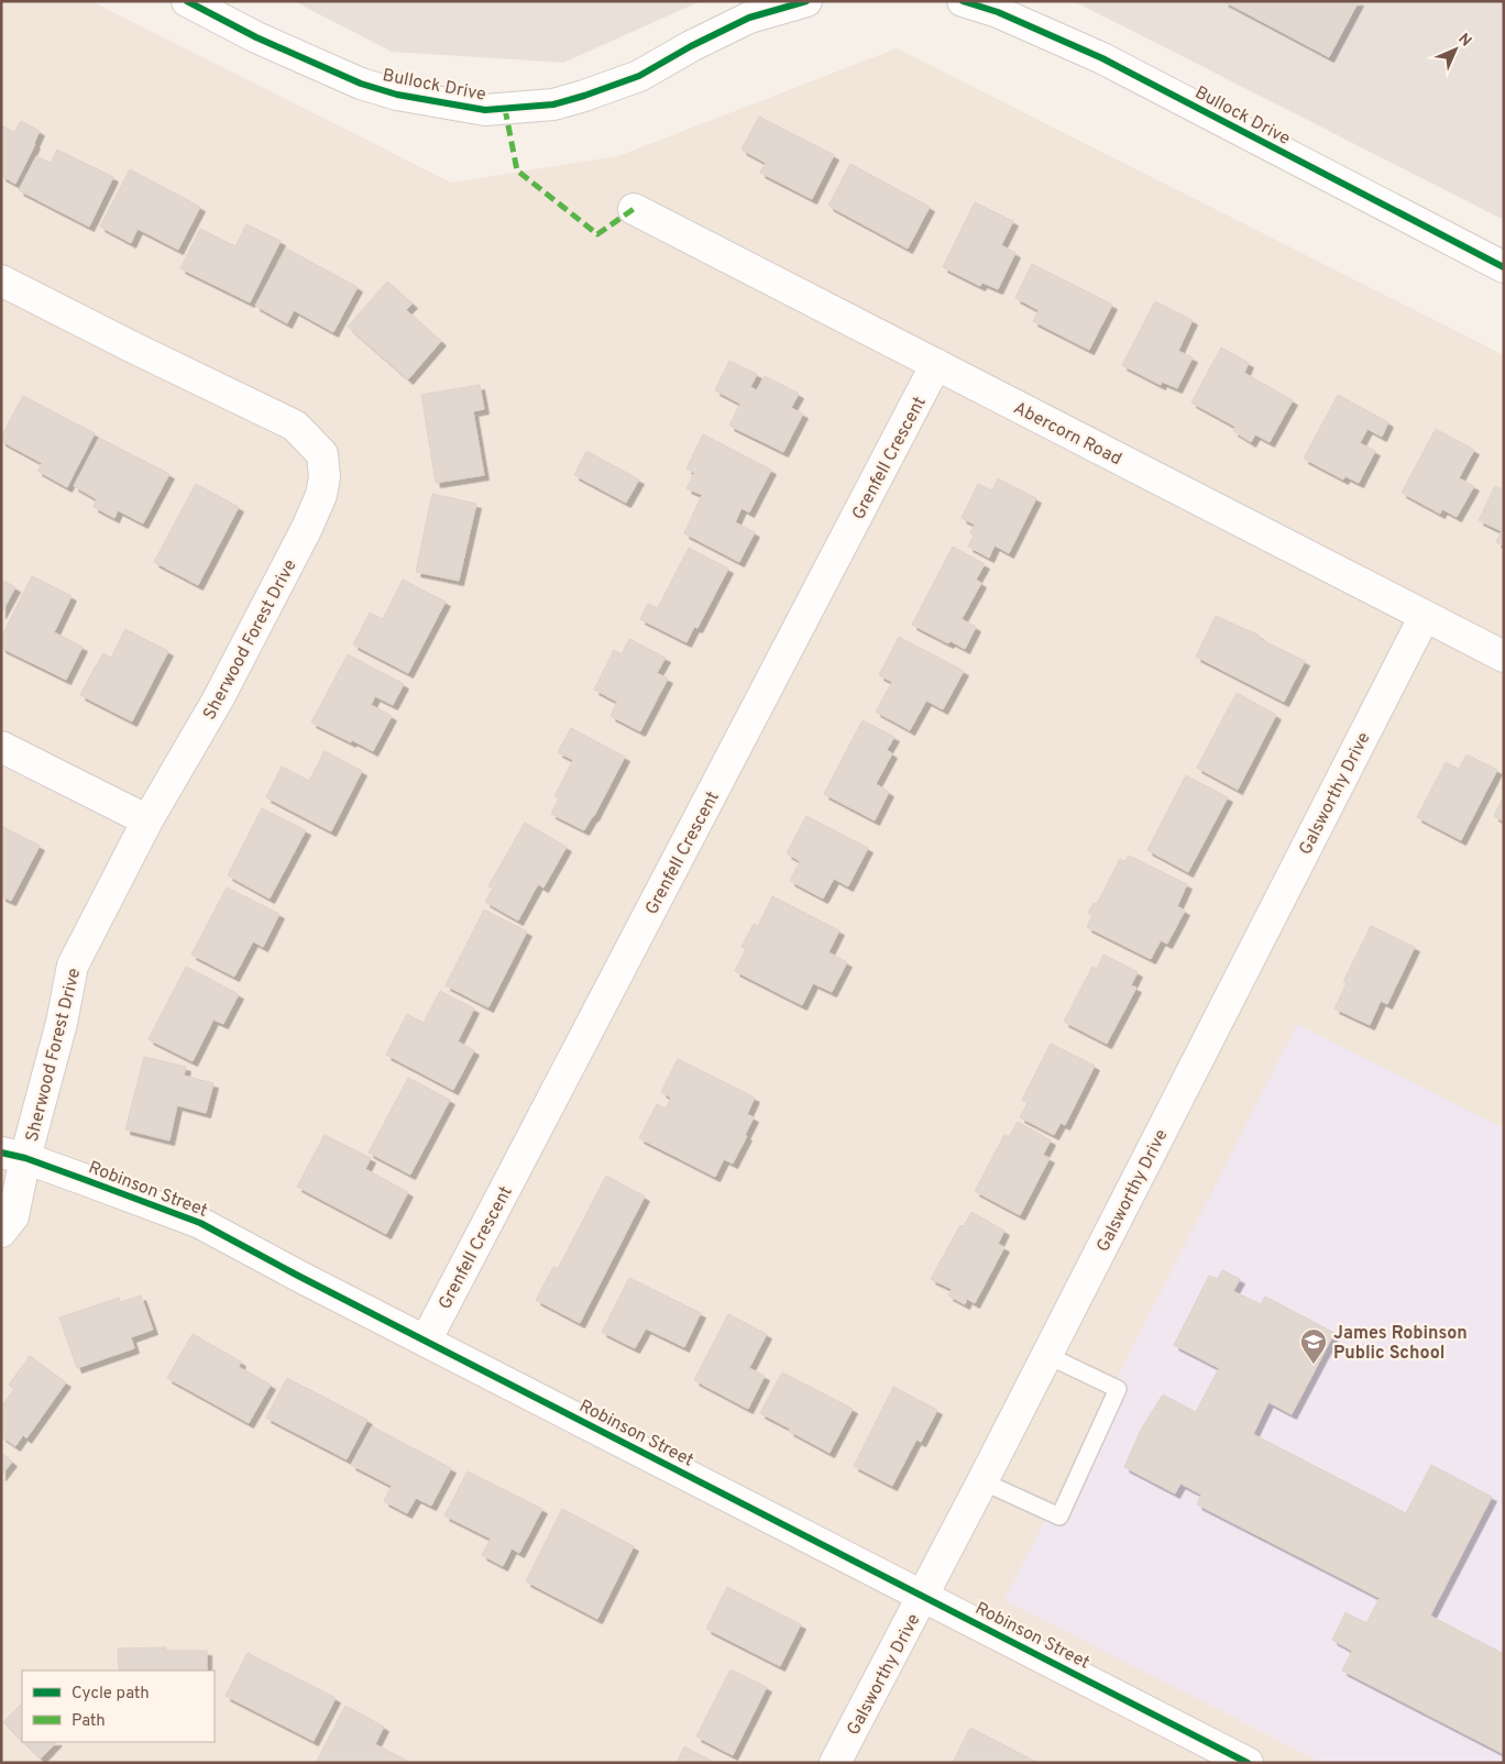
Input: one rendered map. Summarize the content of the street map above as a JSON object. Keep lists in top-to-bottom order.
{
  "streets": {
    "street": [
      "Bullock Drive",
      "Abercorn Road",
      "Grenfell Crescent",
      "Sherwood Forest Drive",
      "Galsworthy Drive",
      "Robinson Street"
    ]
  },
  "crossings": [
    ["Abercorn Road", "Grenfell Crescent"],
    ["Abercorn Road", "Galsworthy Drive"],
    ["Grenfell Crescent", "Robinson Street"],
    ["Sherwood Forest Drive", "Robinson Street"],
    ["Galsworthy Drive", "Robinson Street"]
  ],
  "places": {
    "school or university": ["James Robinson Public School"]
  },
  "legend": ["Cycle path", "Path"],
  "north": "top right"
}
